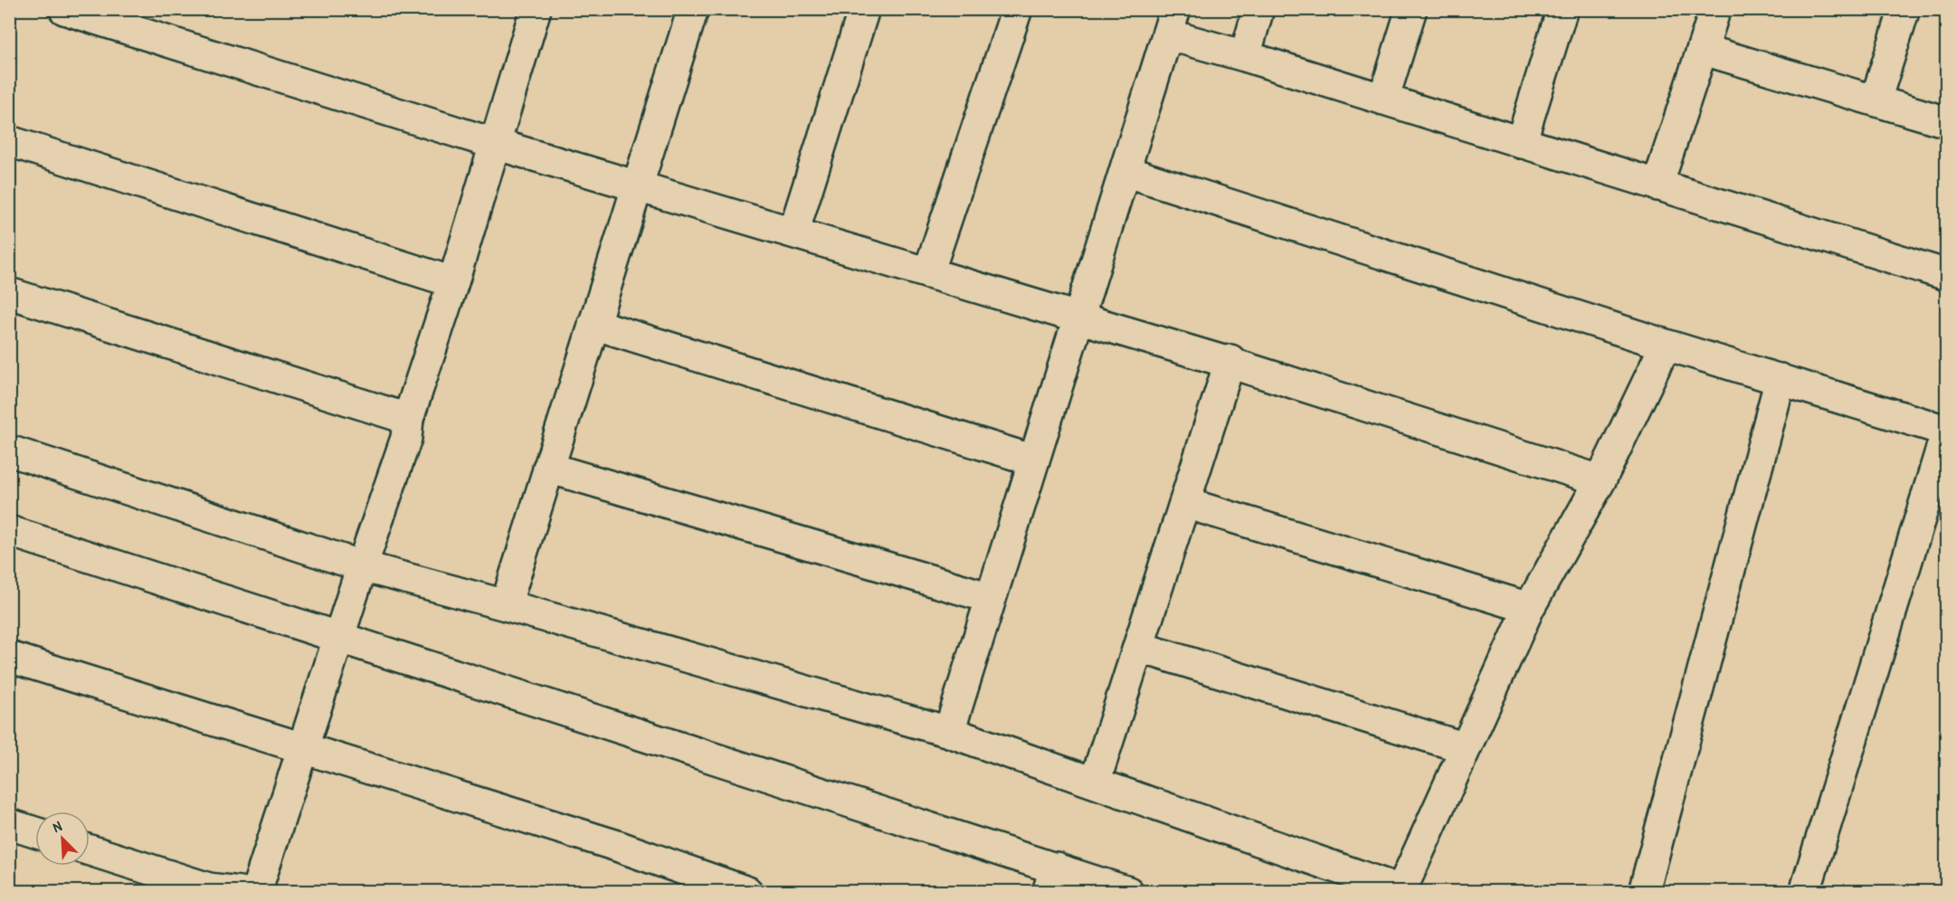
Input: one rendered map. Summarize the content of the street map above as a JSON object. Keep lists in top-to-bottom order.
{
  "north": "top left"
}
